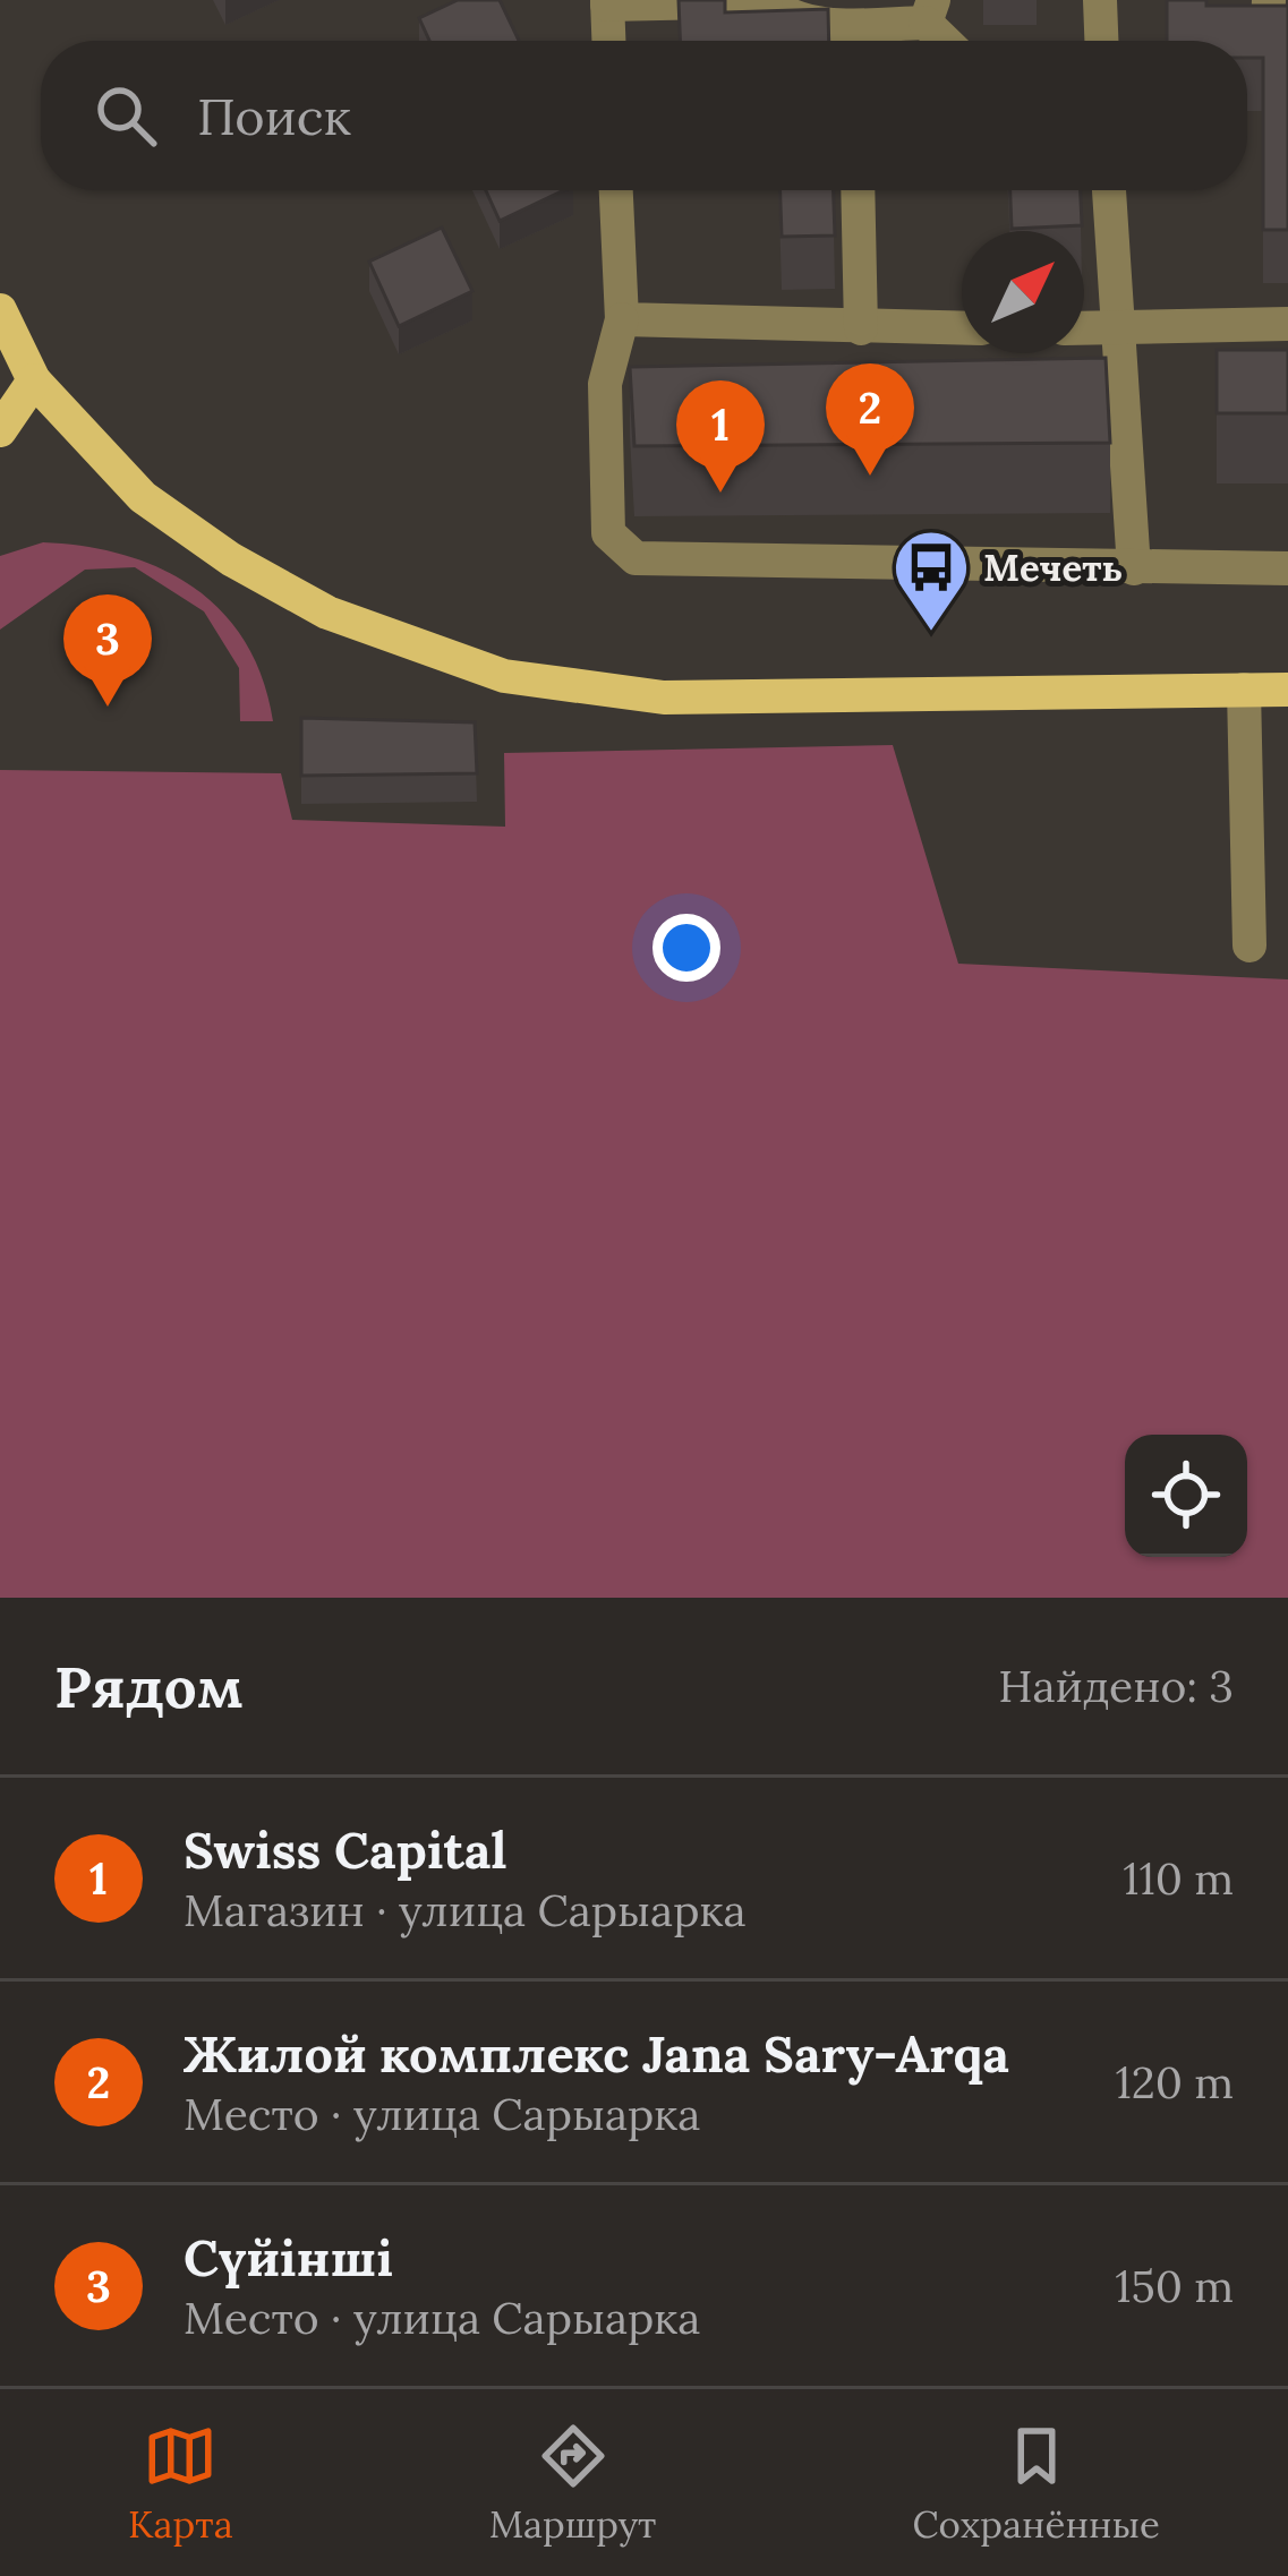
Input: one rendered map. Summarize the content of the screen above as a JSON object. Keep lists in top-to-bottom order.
{
  "places": {
    "bus stop": ["Мечеть"]
  },
  "north": "top right",
  "page": {
    "search": "Поиск",
    "pins": ["2", "1", "3"],
    "heading": ["Рядом", "Найдено: 3"],
    "list": [
      {
        "mark": "1",
        "name": "Swiss Capital",
        "note": "Магазин · улица Сарыарка",
        "value": "110 m"
      },
      {
        "mark": "2",
        "name": "Жилой комплекс Jana Sary-Arqa",
        "note": "Место · улица Сарыарка",
        "value": "120 m"
      },
      {
        "mark": "3",
        "name": "Сүйінші",
        "note": "Место · улица Сарыарка",
        "value": "150 m"
      }
    ],
    "nav": ["Карта", "Маршрут", "Сохранённые"]
  }
}
